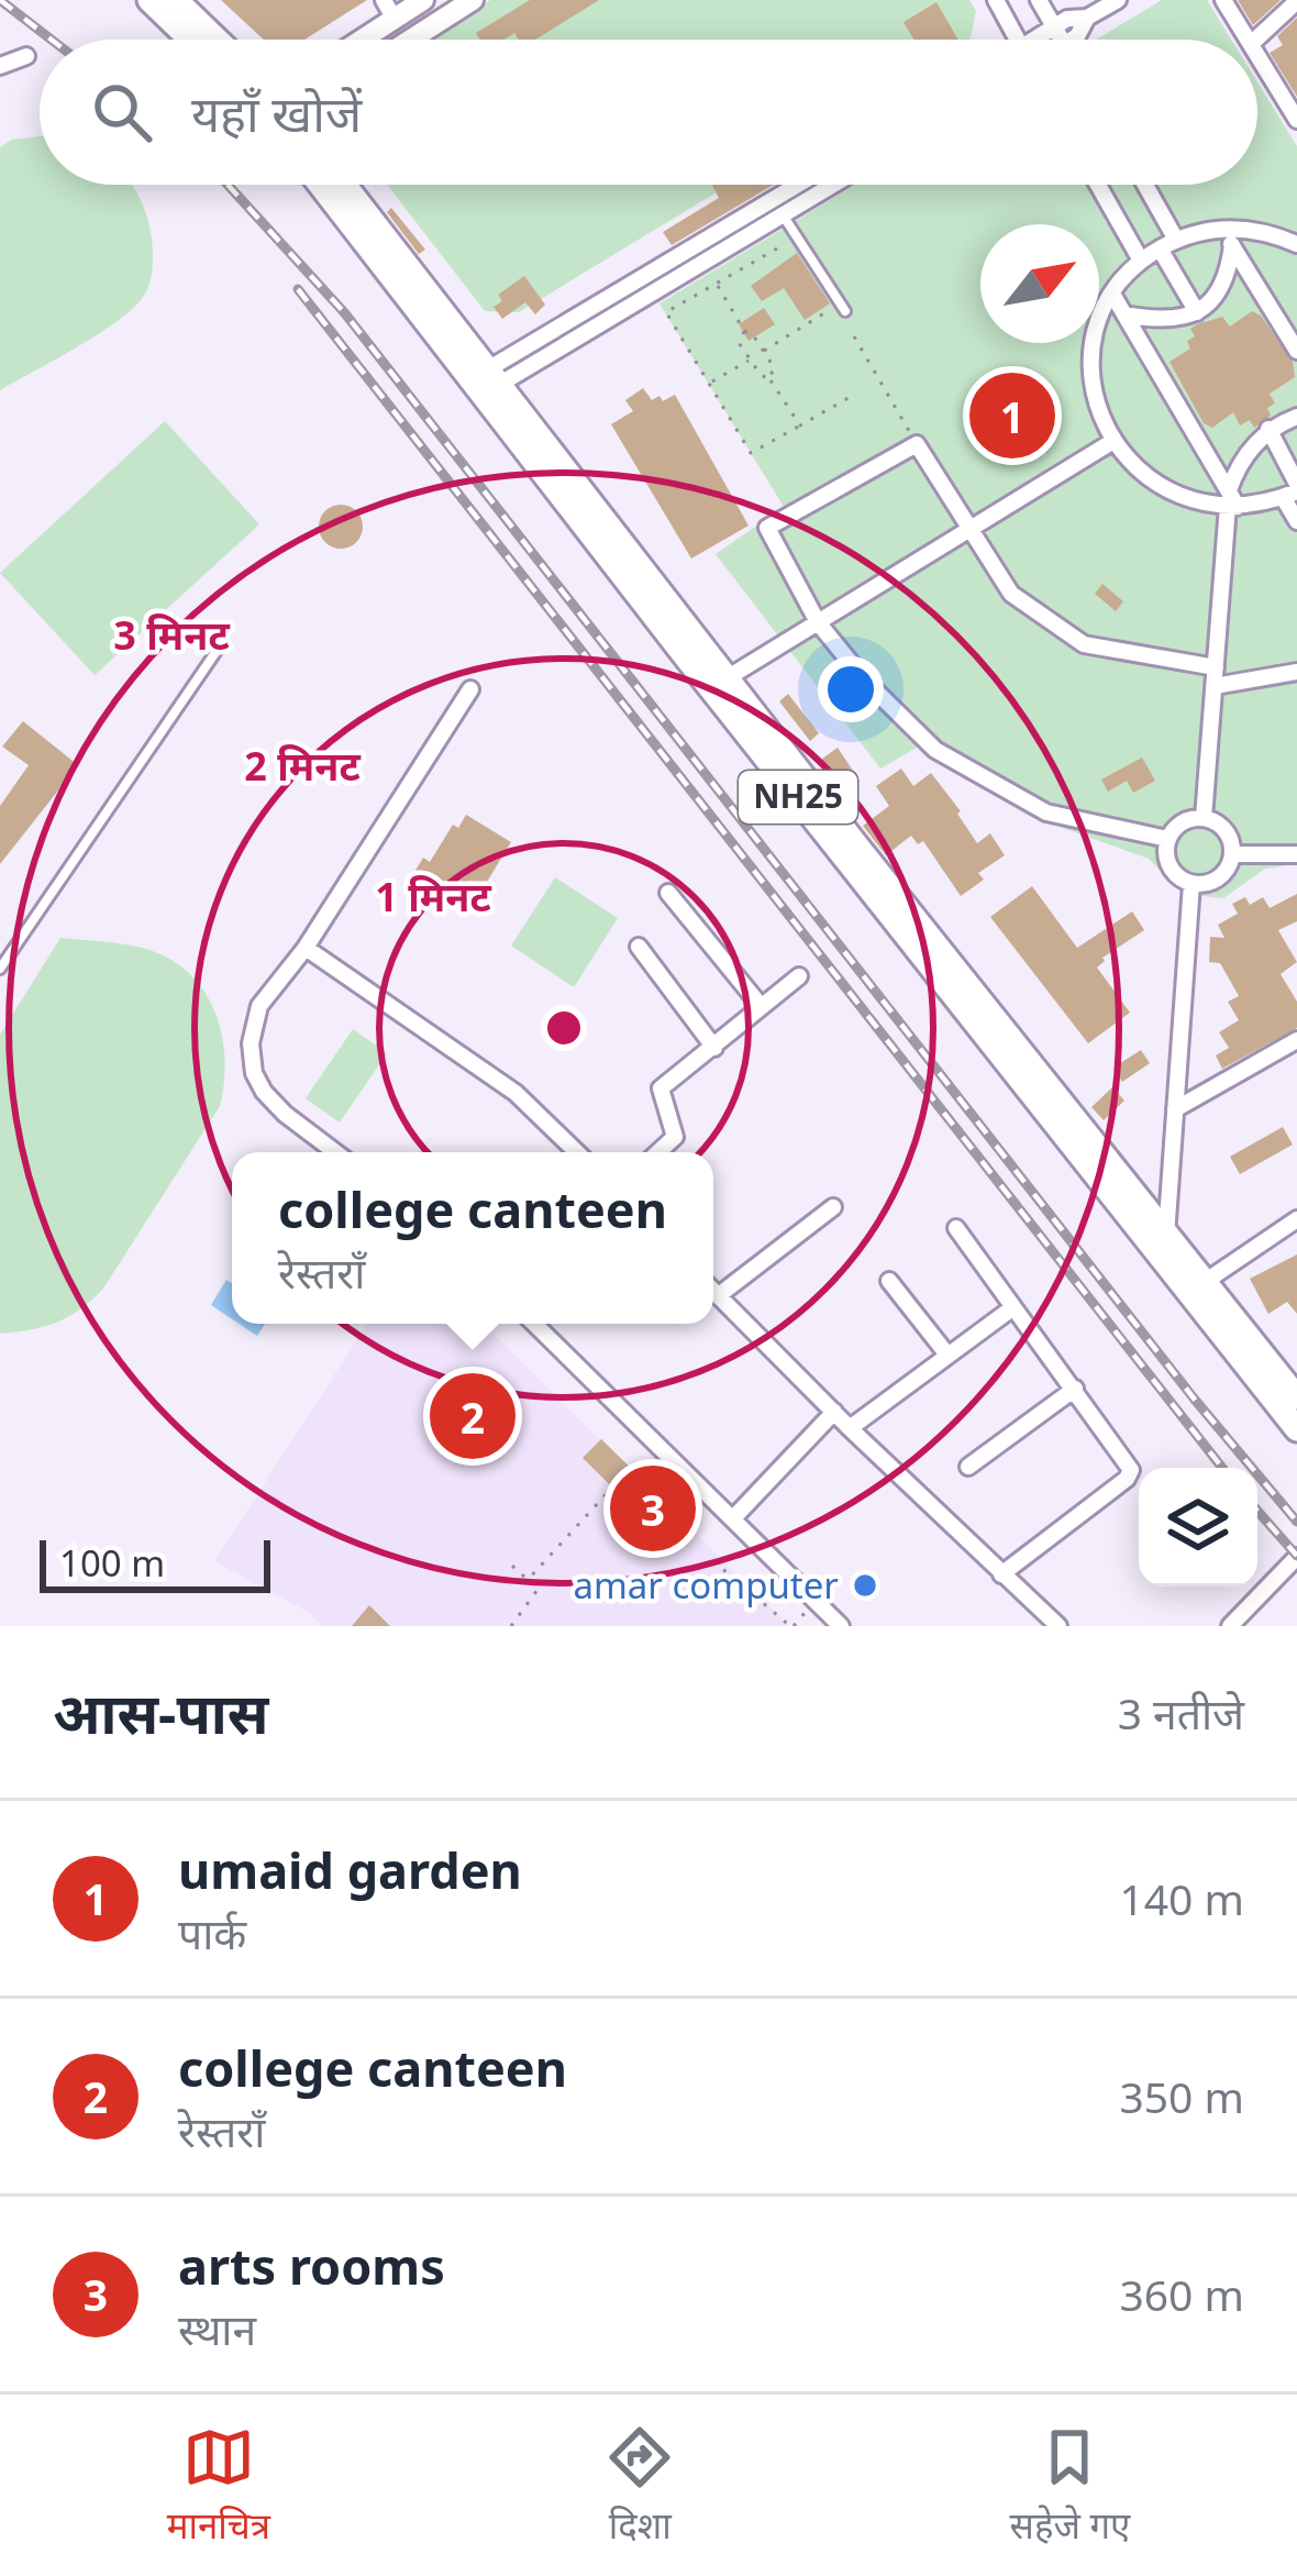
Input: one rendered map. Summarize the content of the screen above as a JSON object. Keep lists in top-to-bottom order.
{
  "streets": {
    "main road": ["NH25"]
  },
  "places": ["amar computer"],
  "scale_bar": "100 m",
  "north": "top right",
  "page": {
    "search": "यहाँ खोजें",
    "pins": ["1", "2", "3"],
    "popup": ["college canteen", "रेस्तराँ"],
    "scale": "100 m",
    "heading": ["आस-पास", "3 नतीजे"],
    "list": [
      {
        "mark": "1",
        "name": "umaid garden",
        "note": "पार्क",
        "value": "140 m"
      },
      {
        "mark": "2",
        "name": "college canteen",
        "note": "रेस्तराँ",
        "value": "350 m"
      },
      {
        "mark": "3",
        "name": "arts rooms",
        "note": "स्थान",
        "value": "360 m"
      }
    ],
    "nav": ["मानचित्र", "दिशा", "सहेजे गए"]
  },
  "rings": ["3 मिनट", "2 मिनट", "1 मिनट"]
}
